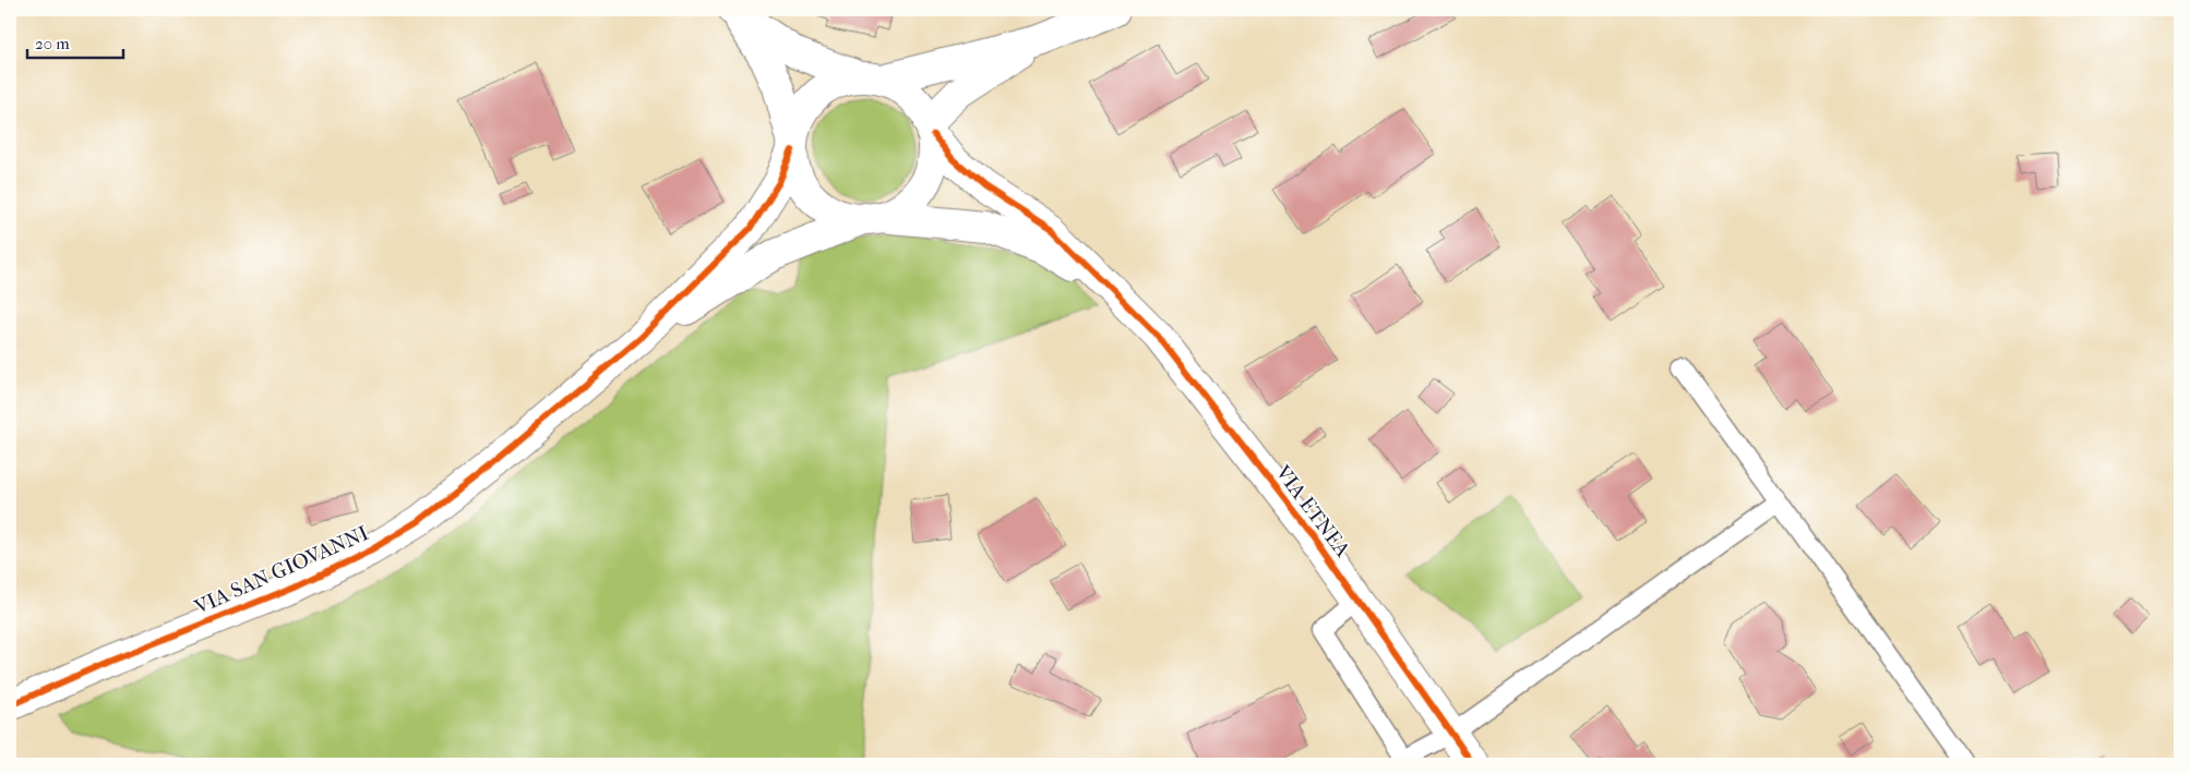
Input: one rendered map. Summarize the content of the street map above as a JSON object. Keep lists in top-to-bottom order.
{
  "streets": {
    "street": ["VIA ETNEA", "VIA SAN GIOVANNI"]
  },
  "scale_bar": "20 m"
}
